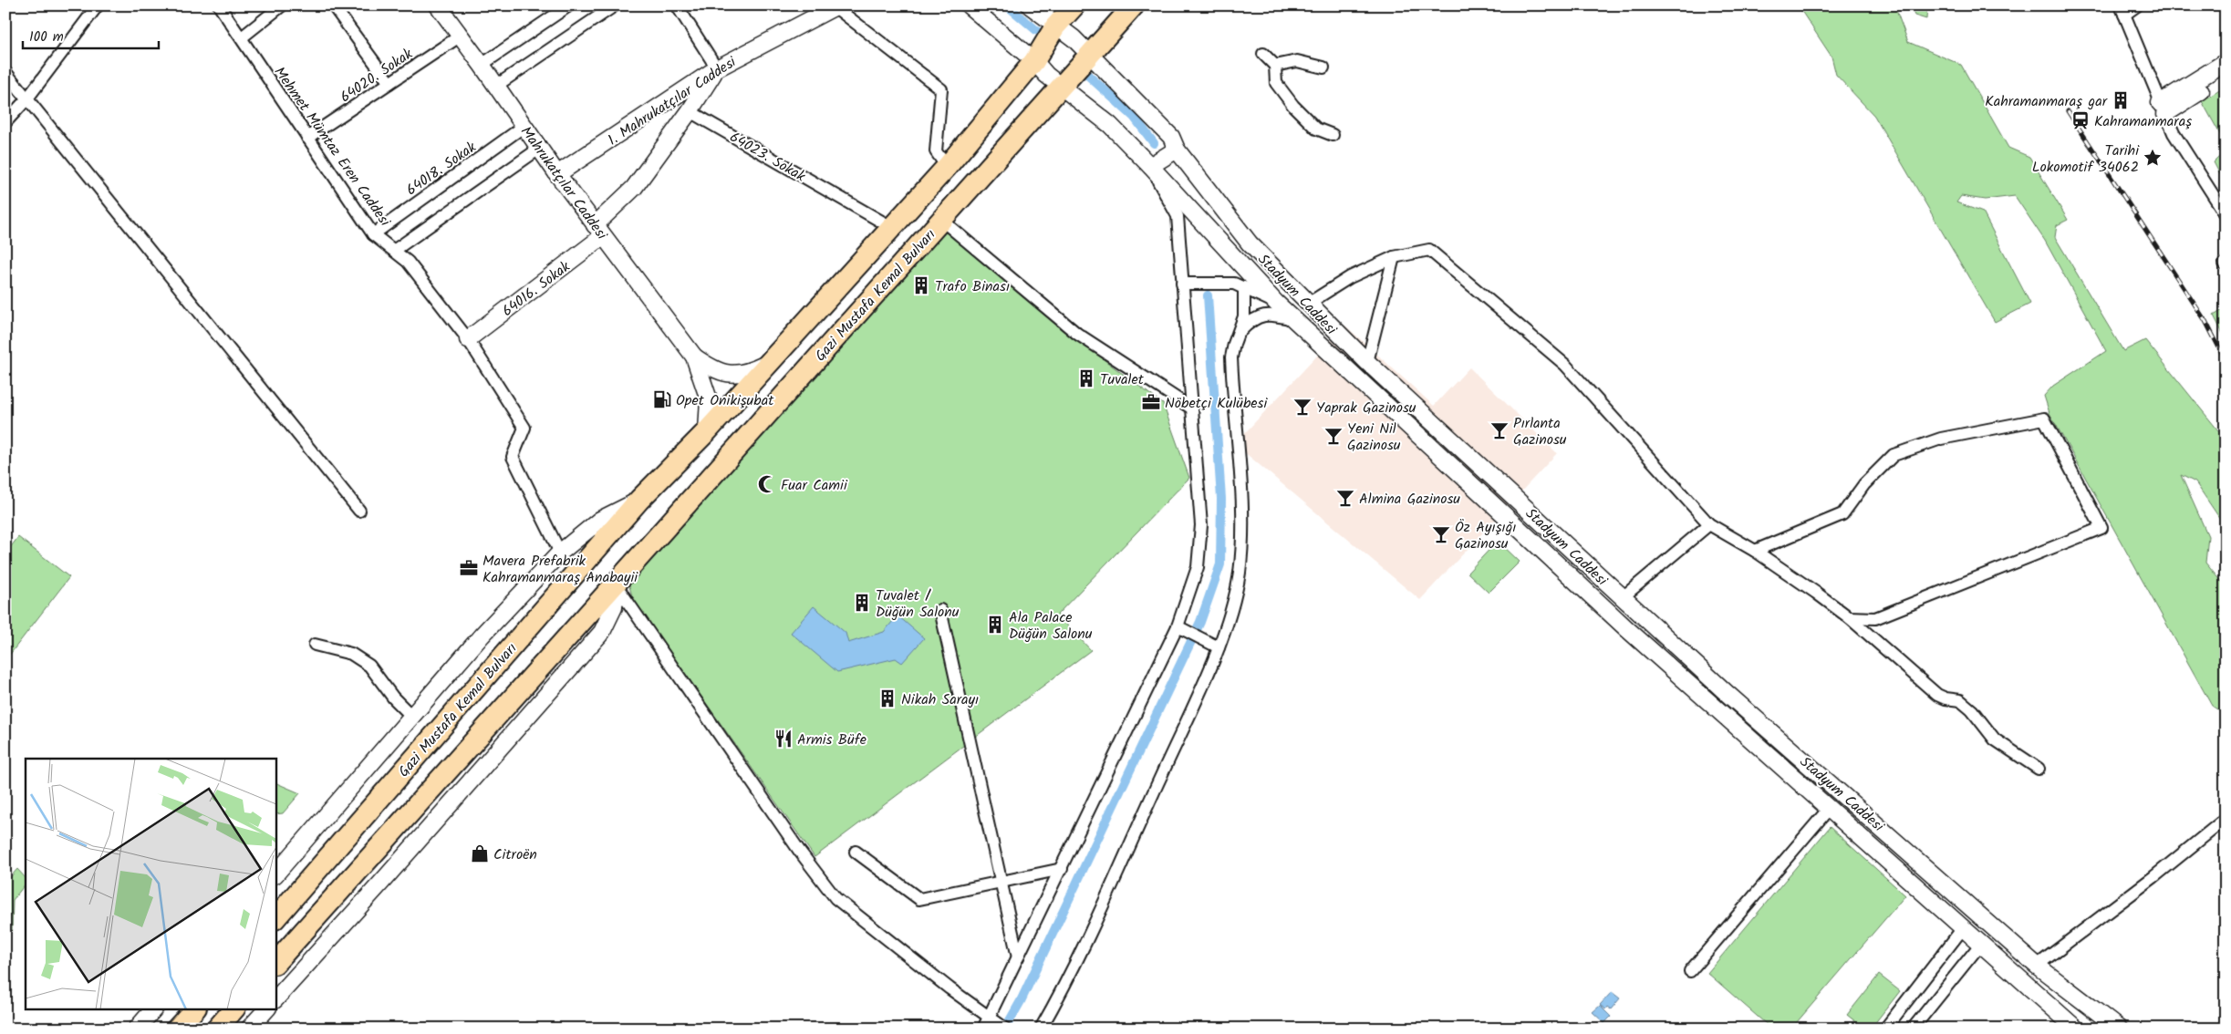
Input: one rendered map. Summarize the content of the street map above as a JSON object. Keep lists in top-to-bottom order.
{
  "streets": {
    "highway": ["Gazi Mustafa Kemal Bulvarı"],
    "main road": [
      "1. Mahrukatçılar Caddesi",
      "Mahrukatçılar Caddesi",
      "64016. Sokak",
      "Stadyum Caddesi"
    ],
    "street": [
      "64020. Sokak",
      "Mehmet Mümtaz Eren Caddesi",
      "64023. Sokak",
      "64018. Sokak"
    ]
  },
  "crossings": [
    ["64020. Sokak", "Mehmet Mümtaz Eren Caddesi"],
    ["64020. Sokak", "Mahrukatçılar Caddesi"],
    ["1. Mahrukatçılar Caddesi", "Mahrukatçılar Caddesi"],
    ["Mehmet Mümtaz Eren Caddesi", "64018. Sokak"],
    ["Mehmet Mümtaz Eren Caddesi", "64016. Sokak"],
    ["Mehmet Mümtaz Eren Caddesi", "Gazi Mustafa Kemal Bulvarı"],
    ["64023. Sokak", "64016. Sokak"],
    ["64023. Sokak", "Gazi Mustafa Kemal Bulvarı"],
    ["64018. Sokak", "Mahrukatçılar Caddesi"],
    ["Mahrukatçılar Caddesi", "64016. Sokak"],
    ["Mahrukatçılar Caddesi", "Gazi Mustafa Kemal Bulvarı"],
    ["Stadyum Caddesi", "Gazi Mustafa Kemal Bulvarı"]
  ],
  "places": {
    "building": [
      "Kahramanmaraş gar",
      "Trafo Binası",
      "Tuvalet",
      "Tuvalet / Düğün Salonu",
      "Ala Palace Düğün Salonu",
      "Nikah Sarayı"
    ],
    "station": ["Kahramanmaraş"],
    "place": ["Tarihi Lokomotif 34062"],
    "fuel station": ["Opet Onikişubat"],
    "office": ["Nöbetçi Kulübesi", "Mavera Prefabrik Kahramanmaraş Anabayii"],
    "bar": [
      "Yaprak Gazinosu",
      "Pırlanta Gazinosu",
      "Yeni Nil Gazinosu",
      "Almina Gazinosu",
      "Öz Ayışığı Gazinosu"
    ],
    "mosque": ["Fuar Camii"],
    "restaurant": ["Armis Büfe"],
    "shop": ["Citroën"]
  },
  "scale_bar": "100 m"
}
